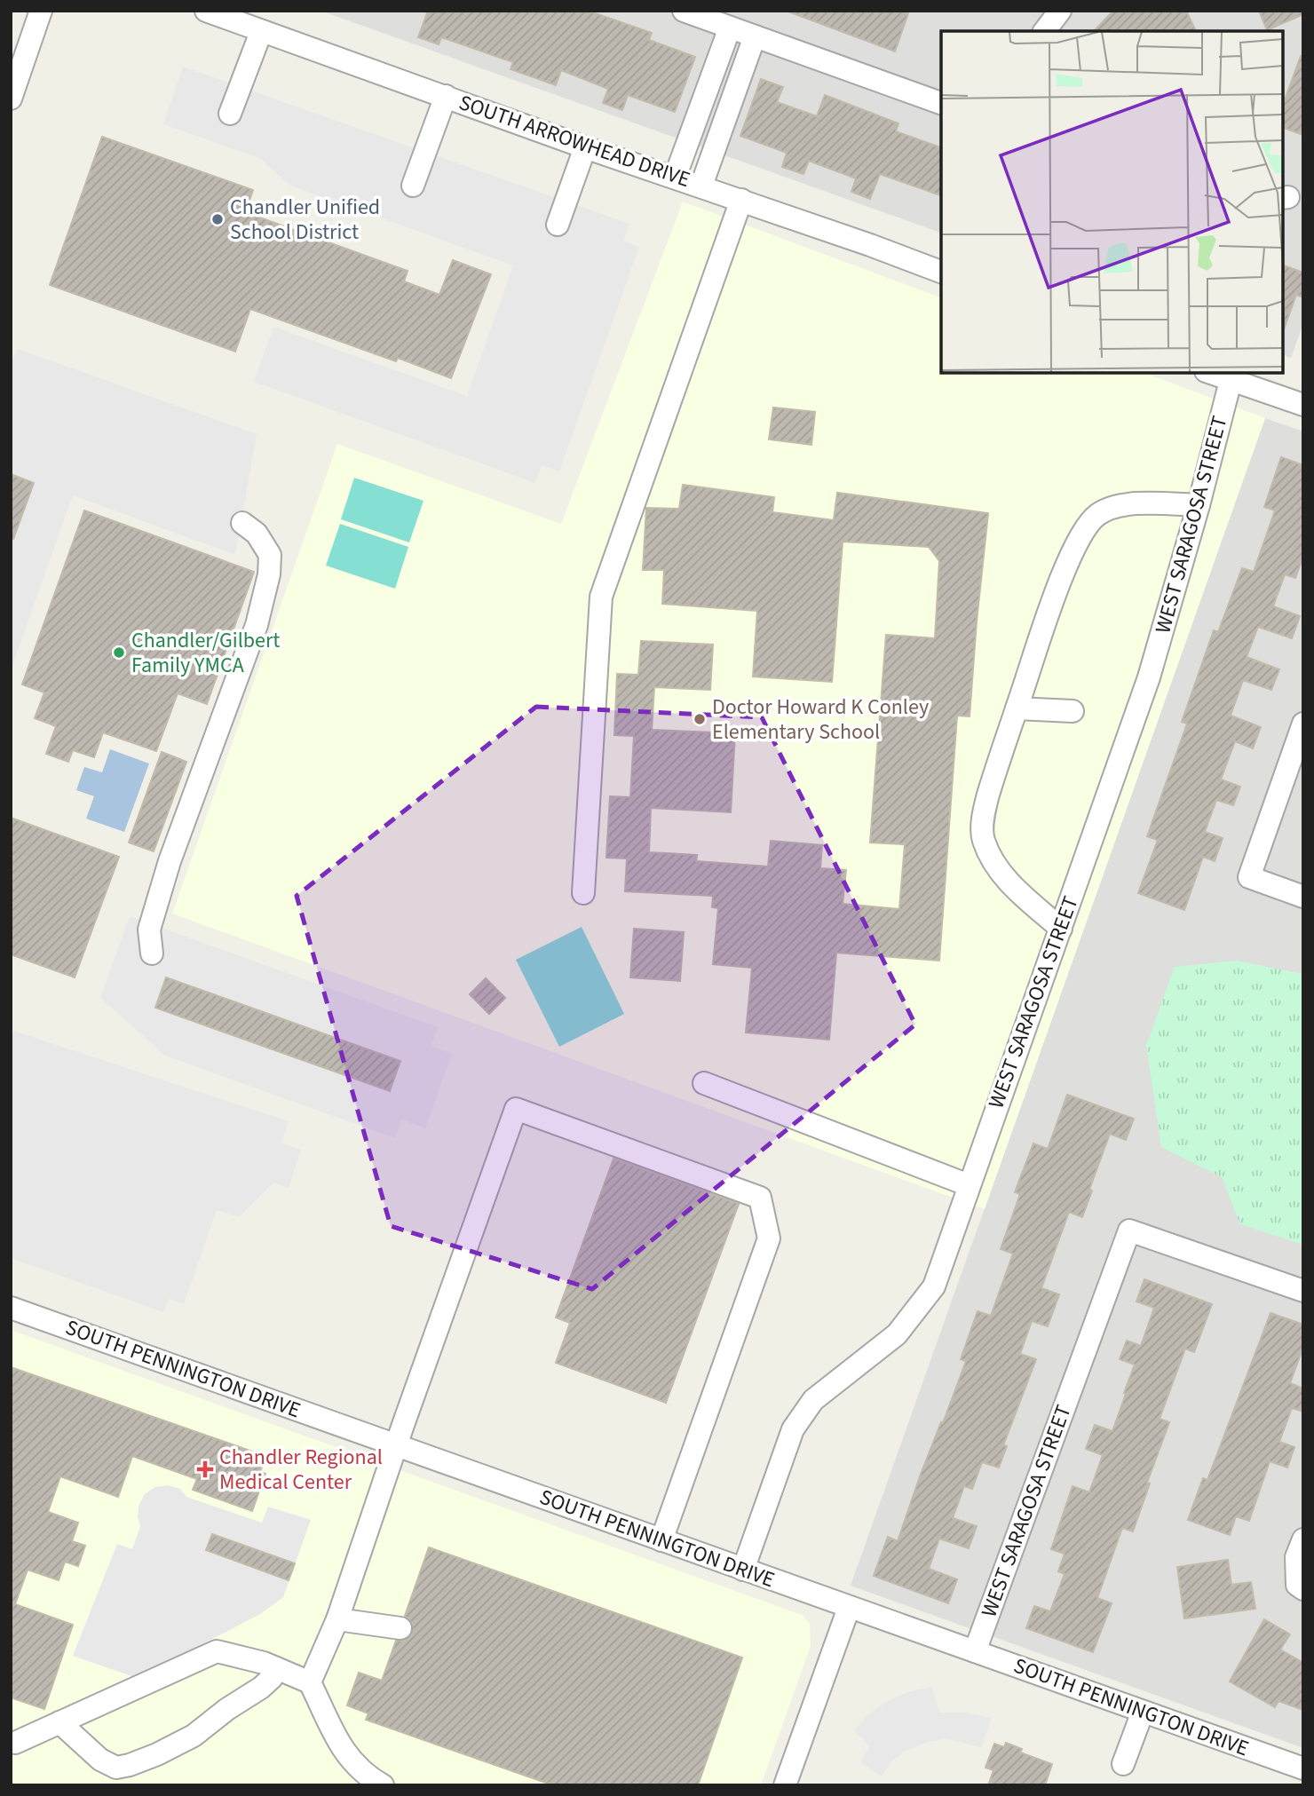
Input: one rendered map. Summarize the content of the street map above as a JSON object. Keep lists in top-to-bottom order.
{
  "streets": {
    "street": ["SOUTH ARROWHEAD DRIVE", "WEST SARAGOSA STREET", "SOUTH PENNINGTON DRIVE"]
  },
  "crossings": [
    ["WEST SARAGOSA STREET", "SOUTH PENNINGTON DRIVE"]
  ],
  "places": {
    "other": ["Chandler Unified School District", "Chandler/Gilbert Family YMCA", "Doctor Howard K Conley Elementary School"],
    "health": ["Chandler Regional Medical Center"]
  }
}
